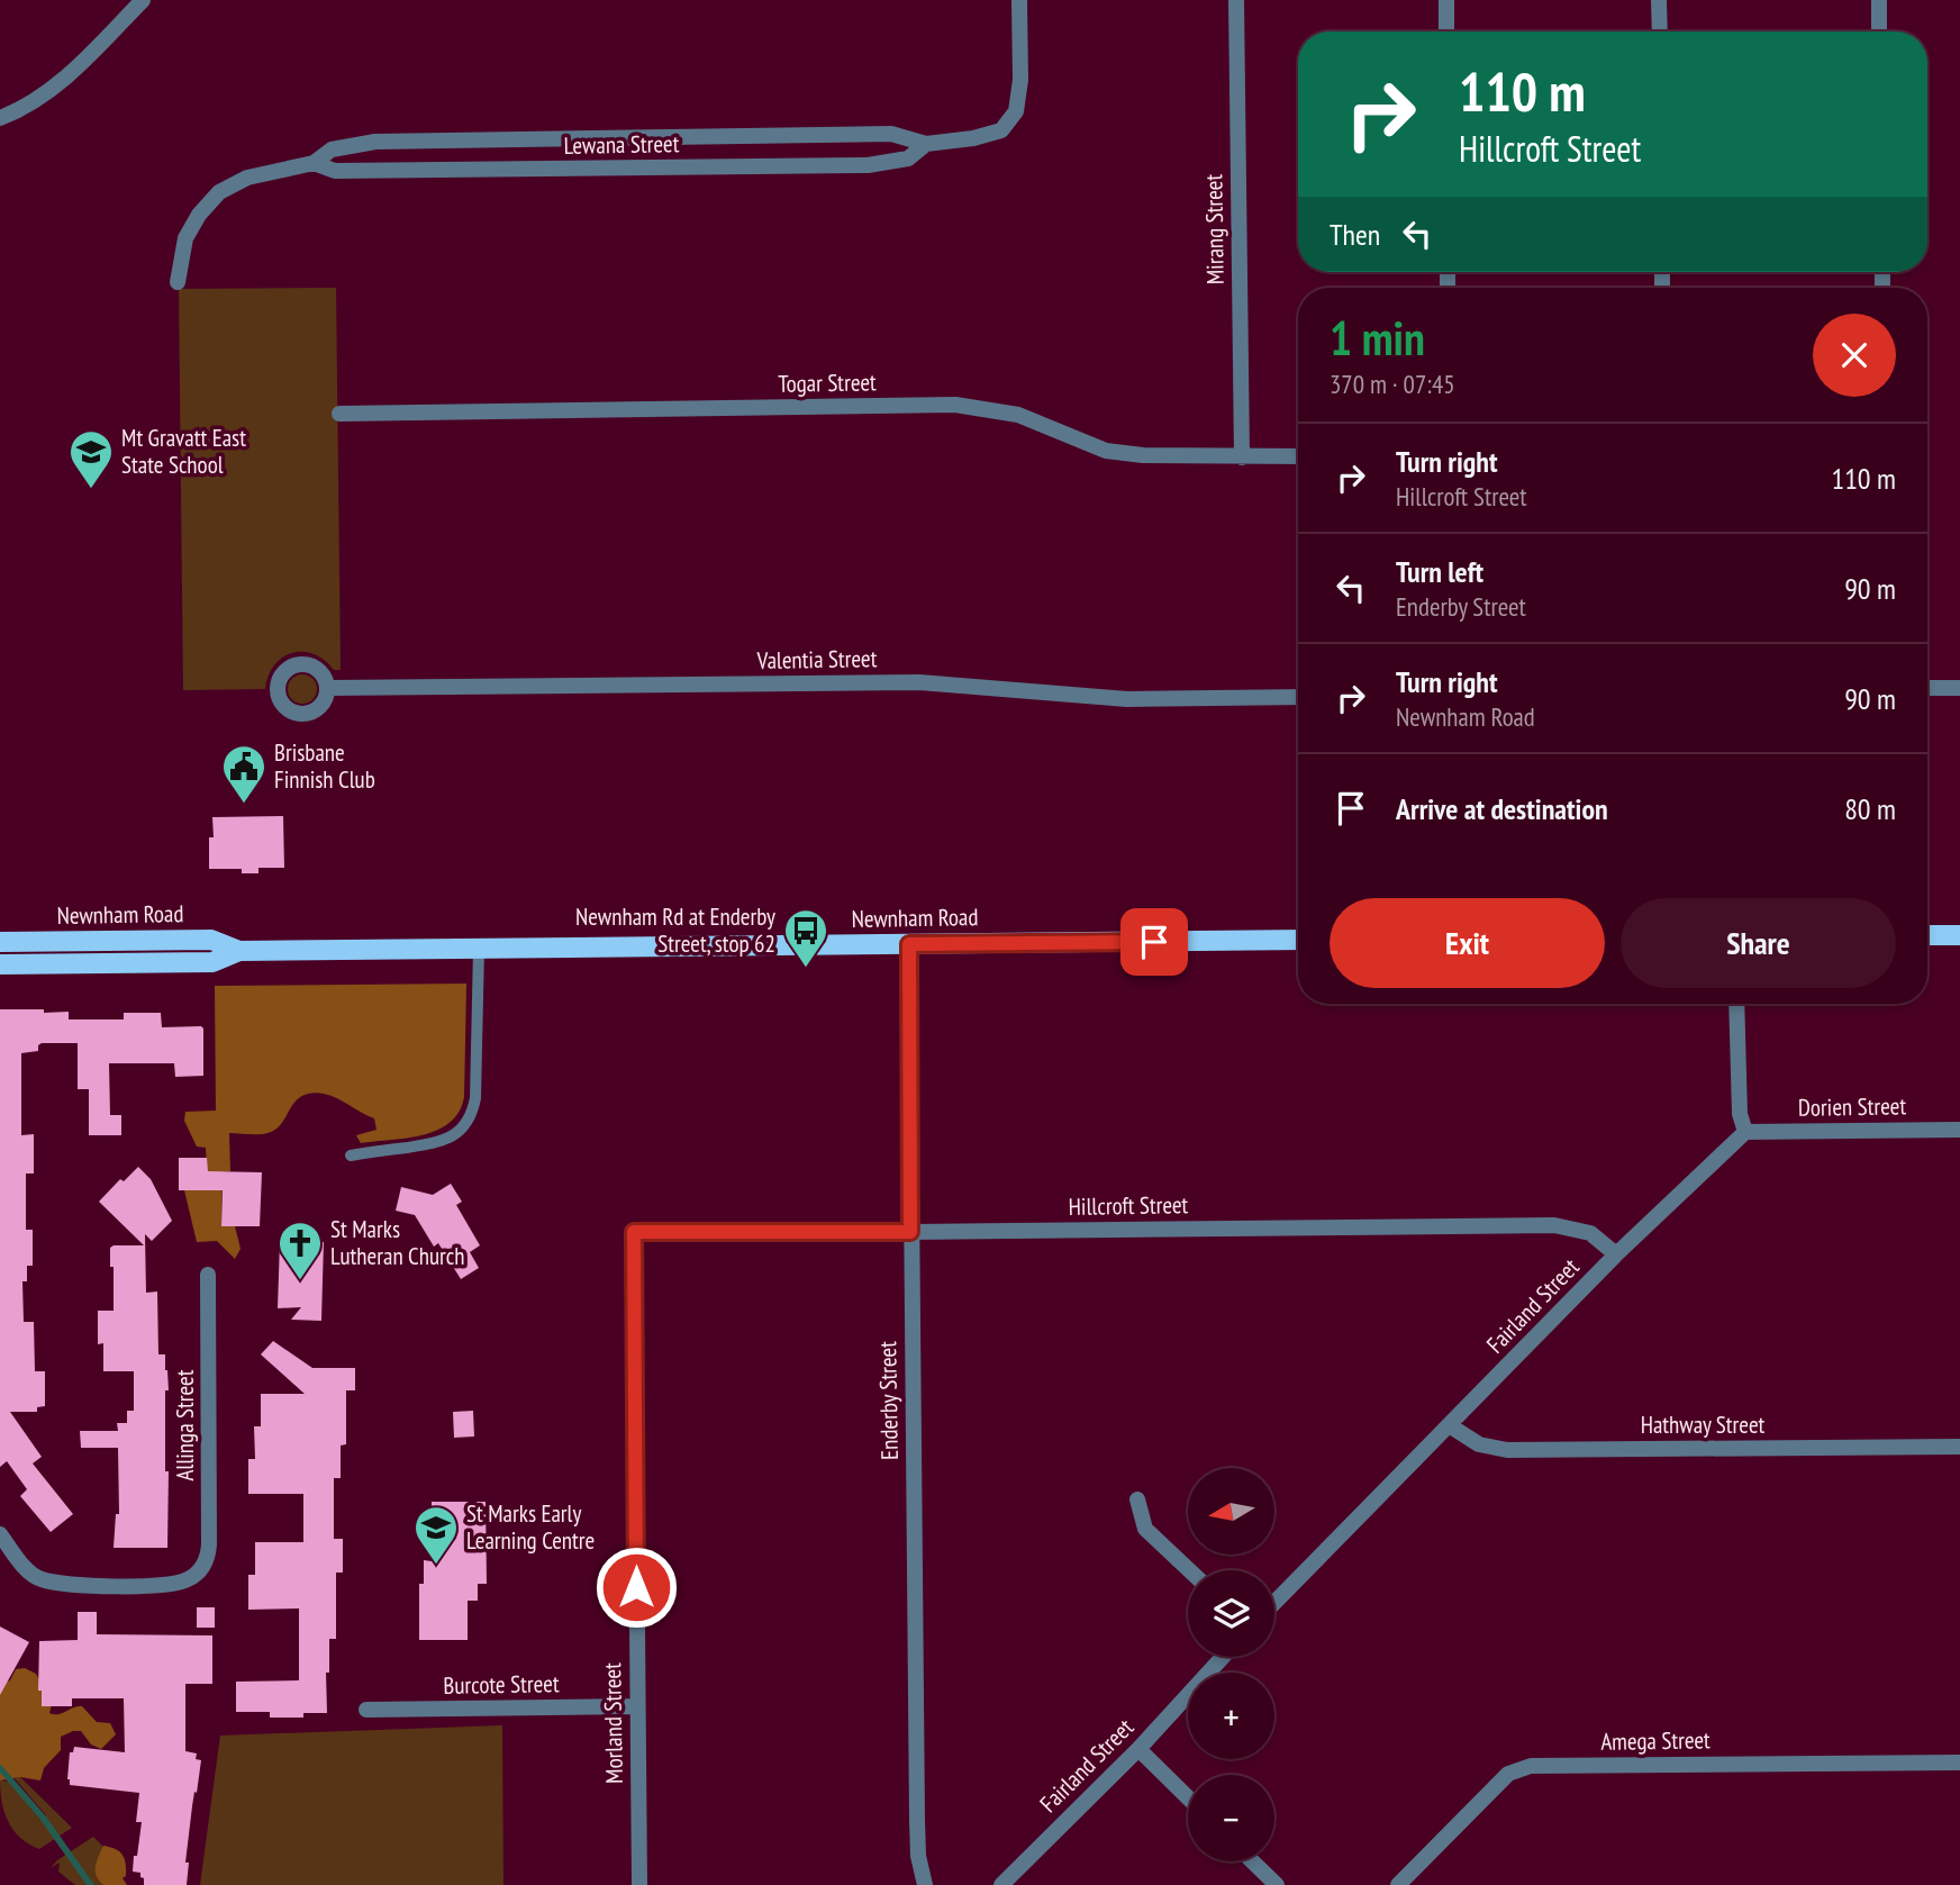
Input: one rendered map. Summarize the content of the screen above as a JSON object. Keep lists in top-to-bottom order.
{
  "streets": {
    "main road": ["Newnham Road"],
    "street": [
      "Lewana Street",
      "Mirang Street",
      "Togar Street",
      "Valentia Street",
      "Dorien Street",
      "Hillcroft Street",
      "Fairland Street",
      "Enderby Street",
      "Allinga Street",
      "Hathway Street",
      "Burcote Street",
      "Morland Street",
      "Amega Street"
    ]
  },
  "crossings": [
    ["Mirang Street", "Togar Street"],
    ["Newnham Road", "Enderby Street"],
    ["Dorien Street", "Fairland Street"],
    ["Hillcroft Street", "Fairland Street"],
    ["Hillcroft Street", "Enderby Street"],
    ["Hillcroft Street", "Morland Street"],
    ["Fairland Street", "Hathway Street"],
    ["Burcote Street", "Morland Street"]
  ],
  "places": {
    "school or university": ["Mt Gravatt East State School", "St Marks Early Learning Centre"],
    "public building": ["Brisbane Finnish Club"],
    "bus stop": ["Newnham Rd at Enderby Street, stop 62"],
    "church": ["St Marks Lutheran Church"]
  },
  "north": "left",
  "page": {
    "turn": ["110 m", "Hillcroft Street"],
    "then": "Then",
    "heading": ["1 min", "370 m · 07:45"],
    "list": [
      {
        "name": "Turn right",
        "note": "Hillcroft Street",
        "value": "110 m"
      },
      {
        "name": "Turn left",
        "note": "Enderby Street",
        "value": "90 m"
      },
      {
        "name": "Turn right",
        "note": "Newnham Road",
        "value": "90 m"
      },
      {
        "name": "Arrive at destination",
        "value": "80 m"
      }
    ],
    "buttons": ["Exit", "Share"],
    "map_buttons": ["+", "−"]
  }
}
